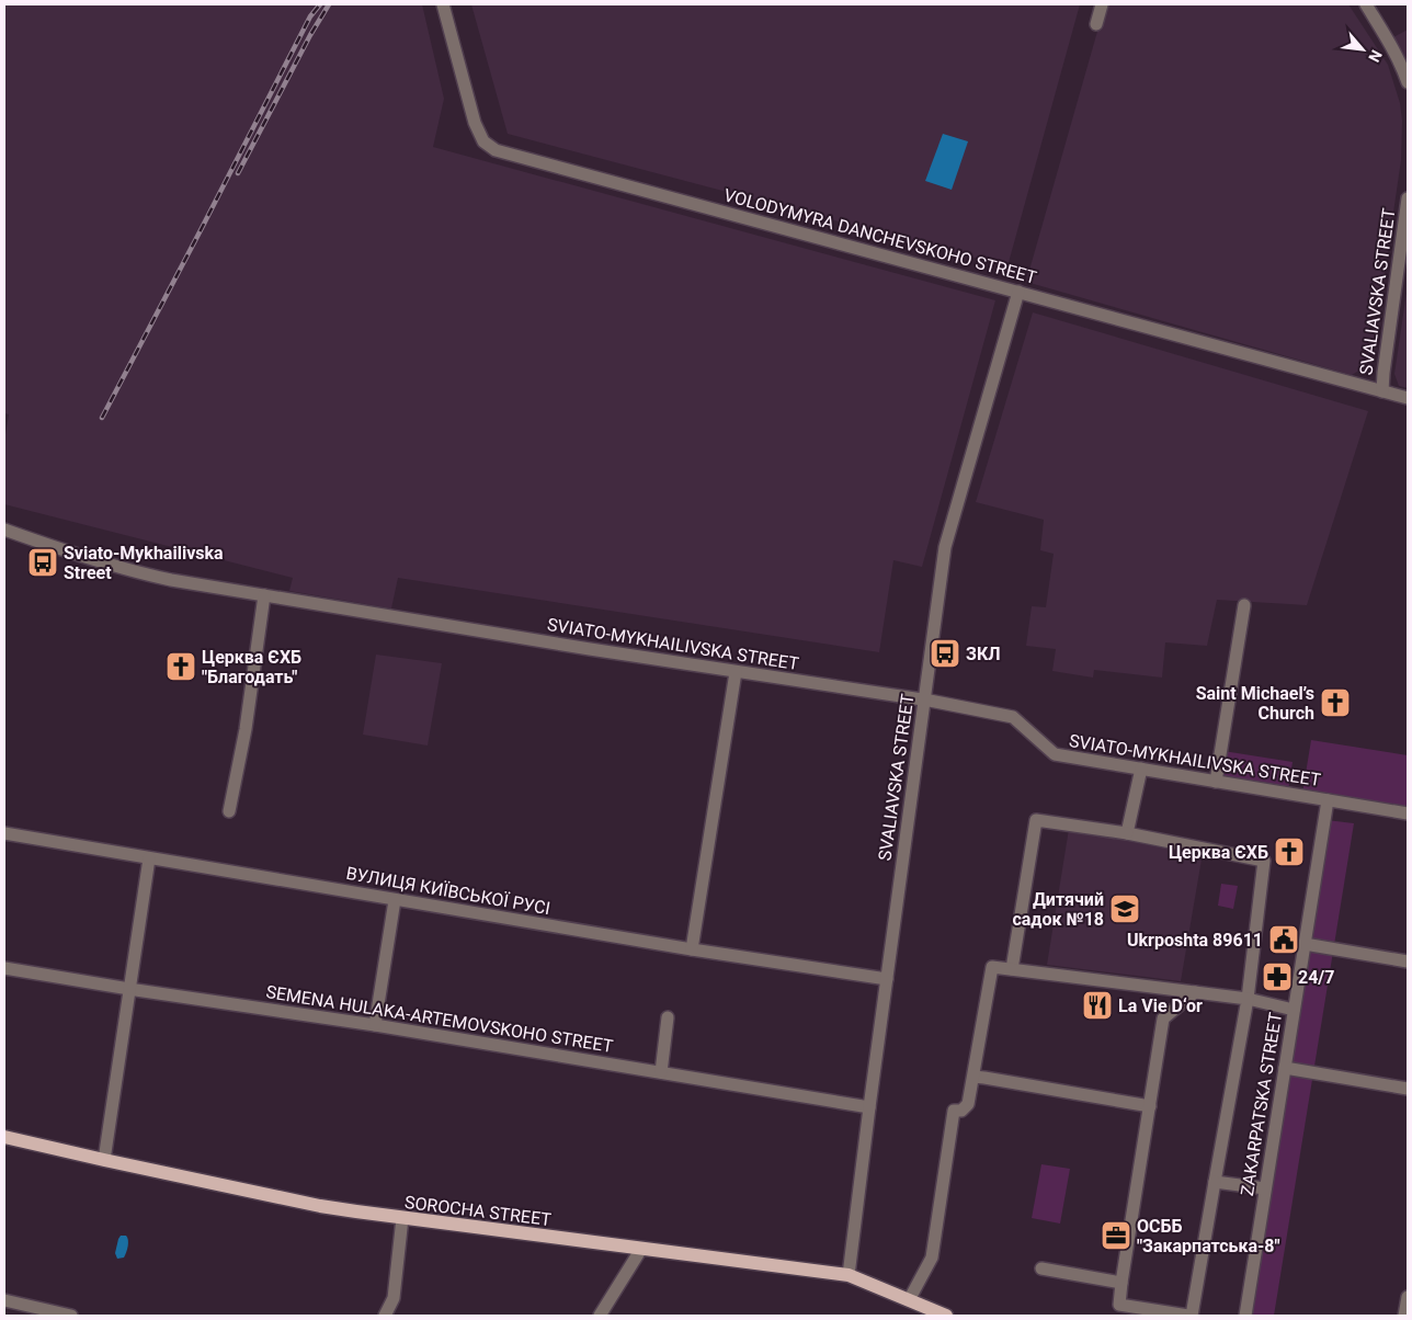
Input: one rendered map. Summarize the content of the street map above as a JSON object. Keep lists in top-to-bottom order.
{
  "streets": {
    "main road": ["SOROCHA STREET"],
    "street": [
      "VOLODYMYRA DANCHEVSKOHO STREET",
      "SVALIAVSKA STREET",
      "SVIATO-MYKHAILIVSKA STREET",
      "ВУЛИЦЯ КИЇВСЬКОЇ РУСІ",
      "SEMENA HULAKA-ARTEMOVSKOHO STREET",
      "ZAKARPATSKA STREET"
    ]
  },
  "crossings": [
    ["VOLODYMYRA DANCHEVSKOHO STREET", "SVALIAVSKA STREET"],
    ["SVALIAVSKA STREET", "SVIATO-MYKHAILIVSKA STREET"],
    ["SVALIAVSKA STREET", "ВУЛИЦЯ КИЇВСЬКОЇ РУСІ"],
    ["SVALIAVSKA STREET", "SEMENA HULAKA-ARTEMOVSKOHO STREET"],
    ["SVALIAVSKA STREET", "SOROCHA STREET"],
    ["SVIATO-MYKHAILIVSKA STREET", "ZAKARPATSKA STREET"]
  ],
  "places": {
    "bus stop": ["Sviato-Mykhailivska Street", "ЗКЛ"],
    "church": ["Церква ЄХБ \"Благодать\"", "Saint Michael’s Church", "Церква ЄХБ"],
    "school or university": ["Дитячий садок №18"],
    "public building": ["Ukrposhta 89611"],
    "pharmacy": ["24/7"],
    "restaurant": ["La Vie D‘or"],
    "office": ["ОСББ \"Закарпатська-8\""]
  },
  "north": "bottom right"
}
